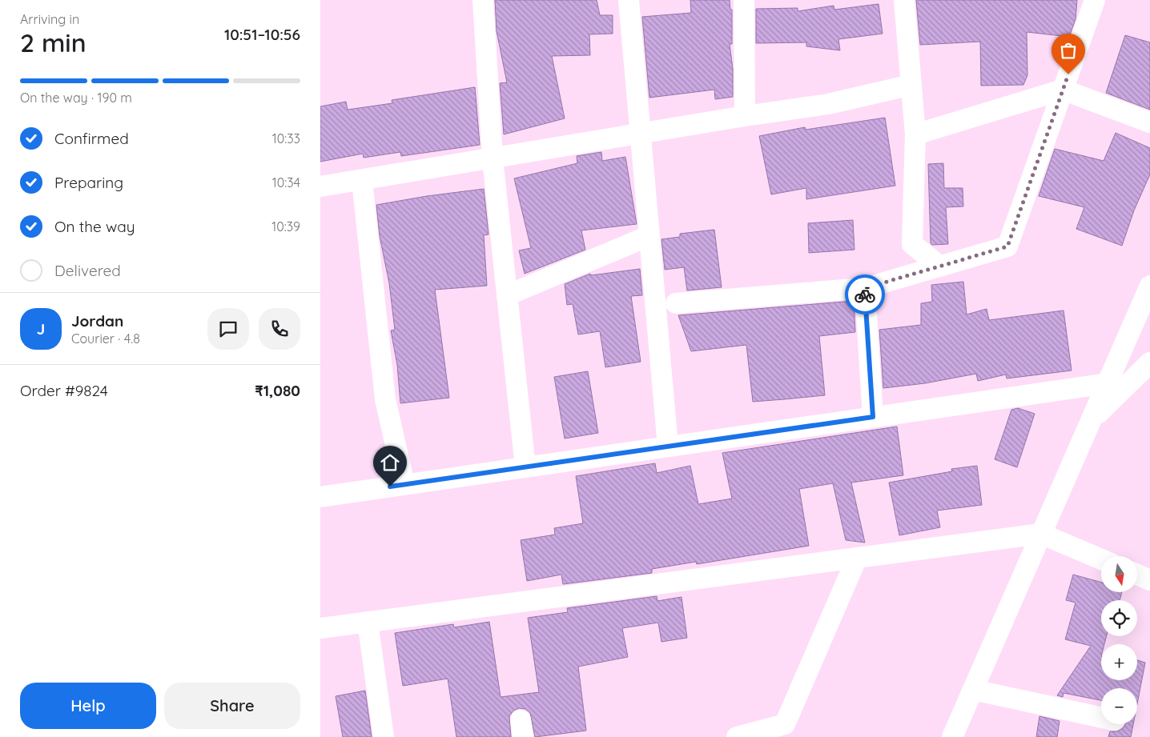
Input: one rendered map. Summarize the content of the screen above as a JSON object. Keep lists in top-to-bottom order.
{
  "north": "bottom",
  "page": {
    "heading": ["2 min", "Arriving in", "10:51–10:56"],
    "panel": [
      "Jordan",
      "Courier · 4.8",
      "Order #9824",
      "₹1,080"
    ],
    "bar": "On the way · 190 m",
    "list": [
      ["Confirmed", "10:33"],
      ["Preparing", "10:34"],
      ["On the way", "10:39"],
      "Delivered"
    ],
    "round": "J",
    "map_buttons": ["+", "−"],
    "buttons": ["Help", "Share"]
  }
}
